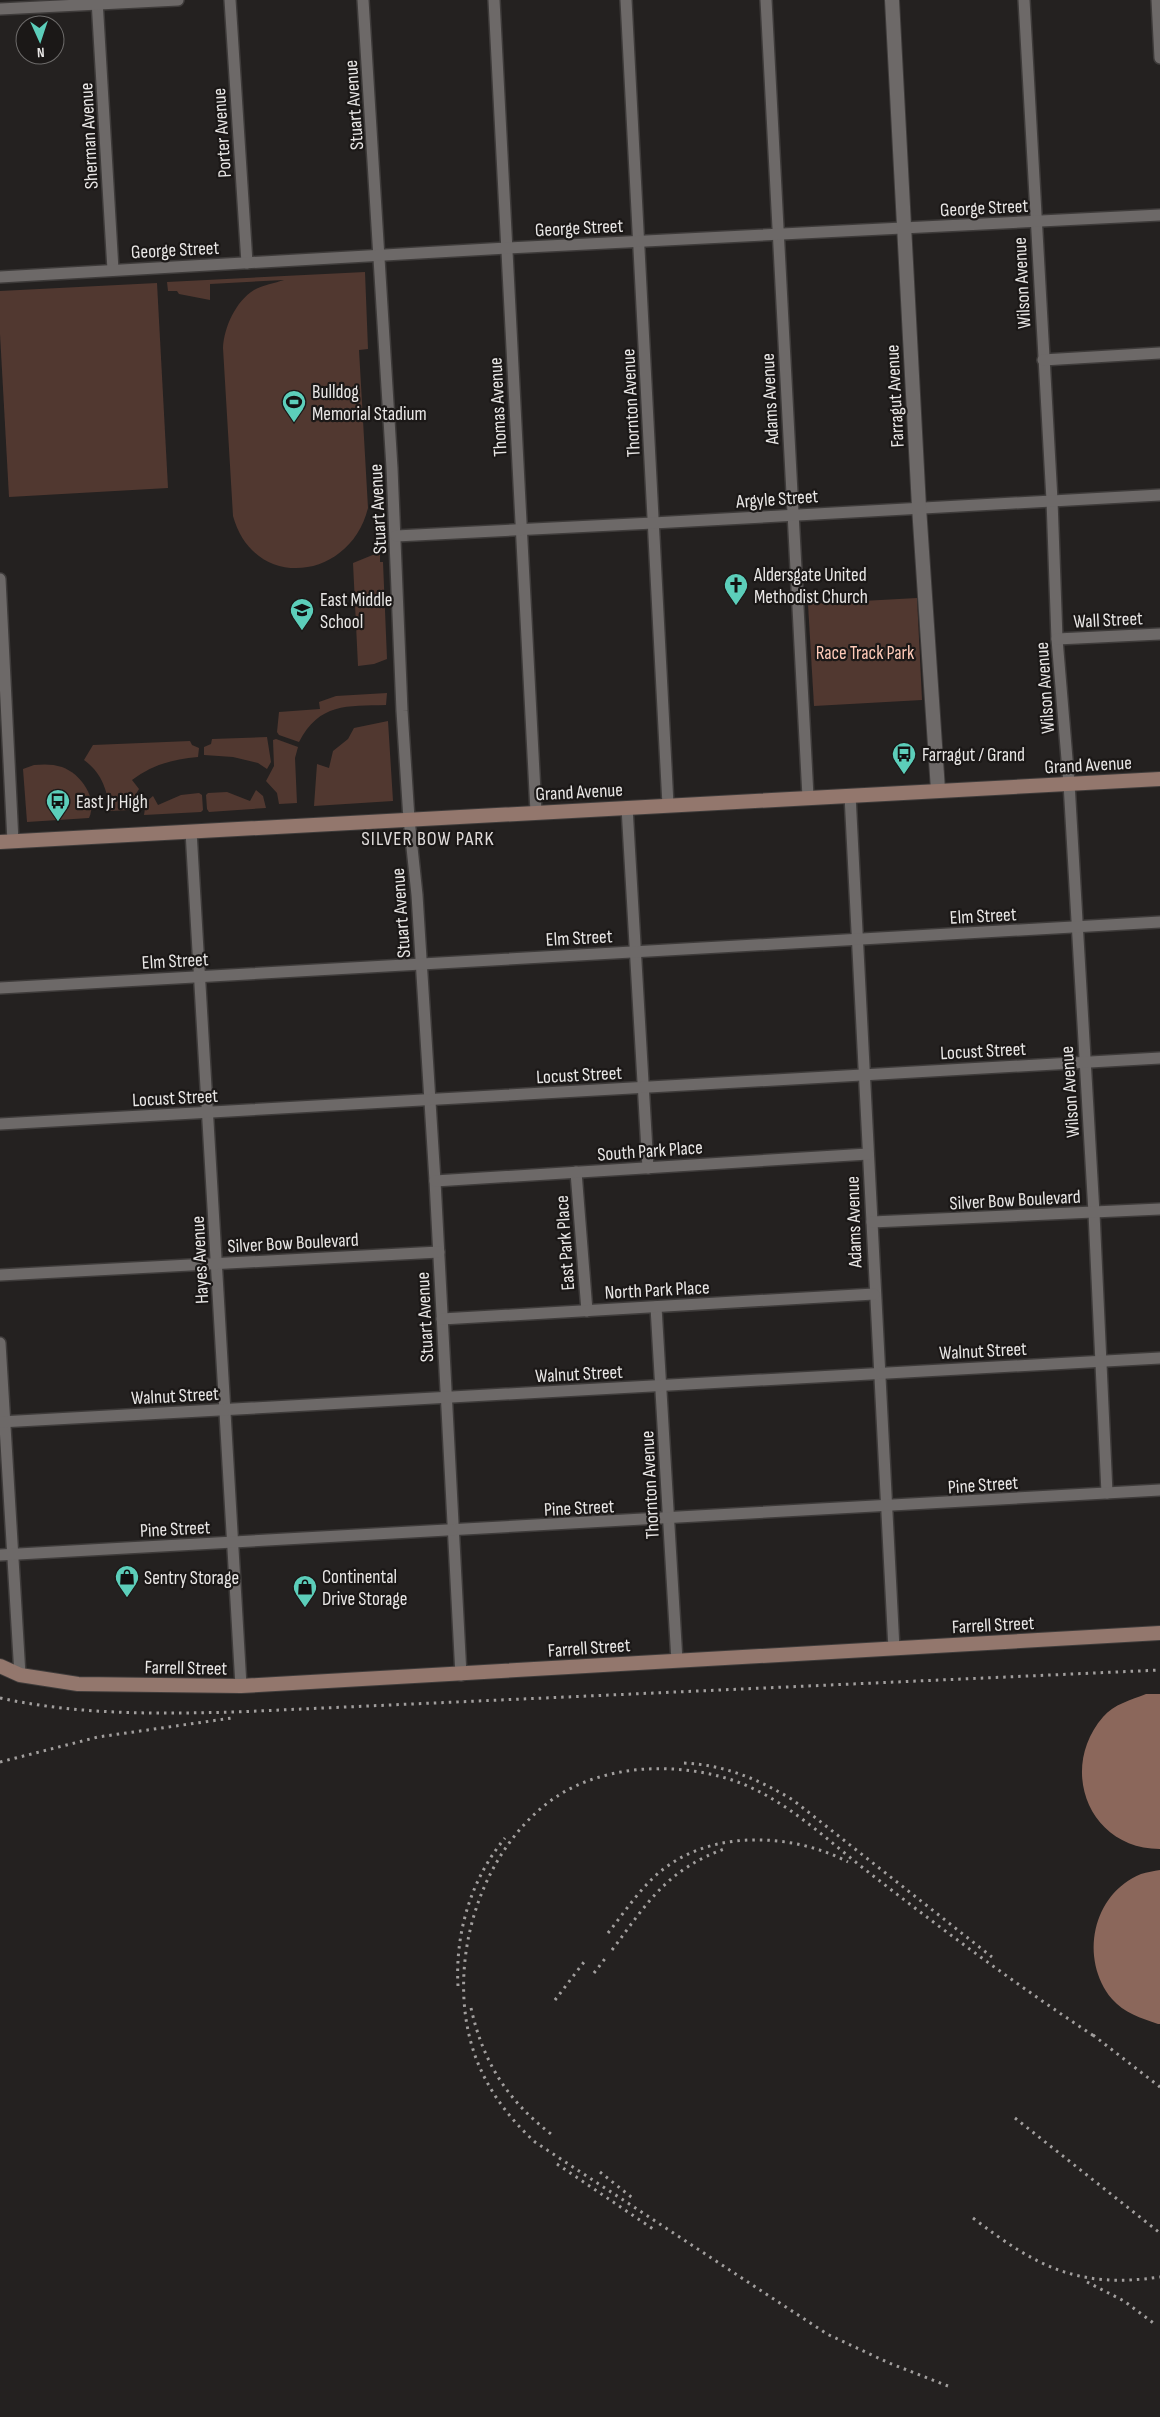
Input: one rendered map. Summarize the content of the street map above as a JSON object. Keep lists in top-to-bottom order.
{
  "streets": {
    "main road": ["Grand Avenue", "Farrell Street"],
    "street": [
      "Stuart Avenue",
      "Porter Avenue",
      "Sherman Avenue",
      "George Street",
      "Wilson Avenue",
      "Farragut Avenue",
      "Adams Avenue",
      "Thornton Avenue",
      "Thomas Avenue",
      "Argyle Street",
      "Wall Street",
      "Elm Street",
      "Locust Street",
      "South Park Place",
      "Silver Bow Boulevard",
      "East Park Place",
      "Hayes Avenue",
      "North Park Place",
      "Walnut Street",
      "Pine Street"
    ]
  },
  "crossings": [
    ["Stuart Avenue", "George Street"],
    ["Stuart Avenue", "Argyle Street"],
    ["Stuart Avenue", "Grand Avenue"],
    ["Stuart Avenue", "Elm Street"],
    ["Stuart Avenue", "Locust Street"],
    ["Stuart Avenue", "South Park Place"],
    ["Stuart Avenue", "Silver Bow Boulevard"],
    ["Stuart Avenue", "North Park Place"],
    ["Stuart Avenue", "Walnut Street"],
    ["Stuart Avenue", "Pine Street"],
    ["Stuart Avenue", "Farrell Street"],
    ["Porter Avenue", "George Street"],
    ["Sherman Avenue", "George Street"],
    ["George Street", "Wilson Avenue"],
    ["George Street", "Farragut Avenue"],
    ["George Street", "Adams Avenue"],
    ["George Street", "Thornton Avenue"],
    ["George Street", "Thomas Avenue"],
    ["Wilson Avenue", "Argyle Street"],
    ["Wilson Avenue", "Wall Street"],
    ["Wilson Avenue", "Grand Avenue"],
    ["Wilson Avenue", "Elm Street"],
    ["Wilson Avenue", "Locust Street"],
    ["Wilson Avenue", "Silver Bow Boulevard"],
    ["Wilson Avenue", "Walnut Street"],
    ["Wilson Avenue", "Pine Street"],
    ["Farragut Avenue", "Argyle Street"],
    ["Farragut Avenue", "Grand Avenue"],
    ["Adams Avenue", "Argyle Street"],
    ["Adams Avenue", "Grand Avenue"],
    ["Adams Avenue", "Elm Street"],
    ["Adams Avenue", "Locust Street"],
    ["Adams Avenue", "South Park Place"],
    ["Adams Avenue", "Silver Bow Boulevard"],
    ["Adams Avenue", "North Park Place"],
    ["Adams Avenue", "Walnut Street"],
    ["Adams Avenue", "Pine Street"],
    ["Adams Avenue", "Farrell Street"],
    ["Thornton Avenue", "Argyle Street"],
    ["Thornton Avenue", "Grand Avenue"],
    ["Thornton Avenue", "North Park Place"],
    ["Thornton Avenue", "Walnut Street"],
    ["Thornton Avenue", "Pine Street"],
    ["Thornton Avenue", "Farrell Street"],
    ["Thomas Avenue", "Argyle Street"],
    ["Thomas Avenue", "Grand Avenue"],
    ["Grand Avenue", "Hayes Avenue"],
    ["Elm Street", "Hayes Avenue"],
    ["Locust Street", "Hayes Avenue"],
    ["South Park Place", "East Park Place"],
    ["Silver Bow Boulevard", "Hayes Avenue"],
    ["East Park Place", "North Park Place"],
    ["Hayes Avenue", "Walnut Street"],
    ["Hayes Avenue", "Pine Street"],
    ["Hayes Avenue", "Farrell Street"]
  ],
  "districts": ["SILVER BOW PARK"],
  "parks": ["Race Track Park"],
  "places": {
    "sports": ["Bulldog Memorial Stadium"],
    "church": ["Aldersgate United Methodist Church"],
    "school or university": ["East Middle School"],
    "bus stop": ["Farragut / Grand", "East Jr High"],
    "shop": ["Sentry Storage", "Continental Drive Storage"]
  },
  "north": "bottom"
}
